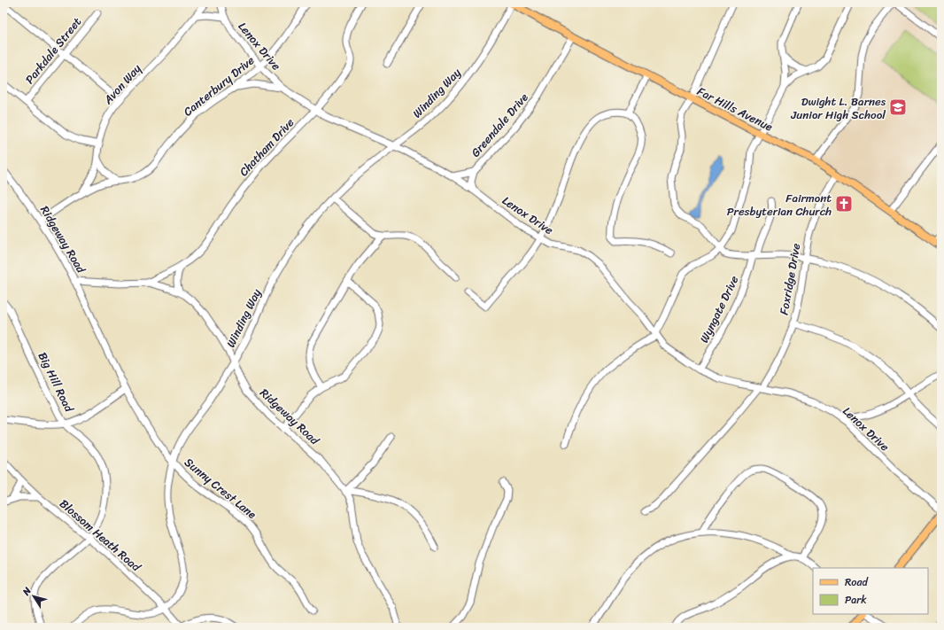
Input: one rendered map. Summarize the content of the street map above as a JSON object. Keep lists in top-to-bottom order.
{
  "streets": {
    "main road": ["Far Hills Avenue"],
    "street": [
      "Lenox Drive",
      "Parkdale Street",
      "Avon Way",
      "Canterbury Drive",
      "Winding Way",
      "Greendale Drive",
      "Chatham Drive",
      "Ridgeway Road",
      "Foxridge Drive",
      "Wyngate Drive",
      "Big Hill Road",
      "Sunny Crest Lane",
      "Blossom Heath Road"
    ]
  },
  "crossings": [
    ["Lenox Drive", "Avon Way"],
    ["Lenox Drive", "Canterbury Drive"],
    ["Lenox Drive", "Winding Way"],
    ["Lenox Drive", "Greendale Drive"],
    ["Lenox Drive", "Chatham Drive"],
    ["Lenox Drive", "Foxridge Drive"],
    ["Lenox Drive", "Wyngate Drive"],
    ["Avon Way", "Canterbury Drive"],
    ["Canterbury Drive", "Ridgeway Road"],
    ["Winding Way", "Far Hills Avenue"],
    ["Winding Way", "Ridgeway Road"],
    ["Winding Way", "Sunny Crest Lane"],
    ["Winding Way", "Blossom Heath Road"],
    ["Far Hills Avenue", "Greendale Drive"],
    ["Far Hills Avenue", "Foxridge Drive"],
    ["Chatham Drive", "Ridgeway Road"],
    ["Ridgeway Road", "Sunny Crest Lane"],
    ["Big Hill Road", "Blossom Heath Road"]
  ],
  "places": {
    "school or university": ["Dwight L. Barnes Junior High School"],
    "church": ["Fairmont Presbyterian Church"]
  },
  "legend": ["Road", "Park"],
  "north": "top left"
}
